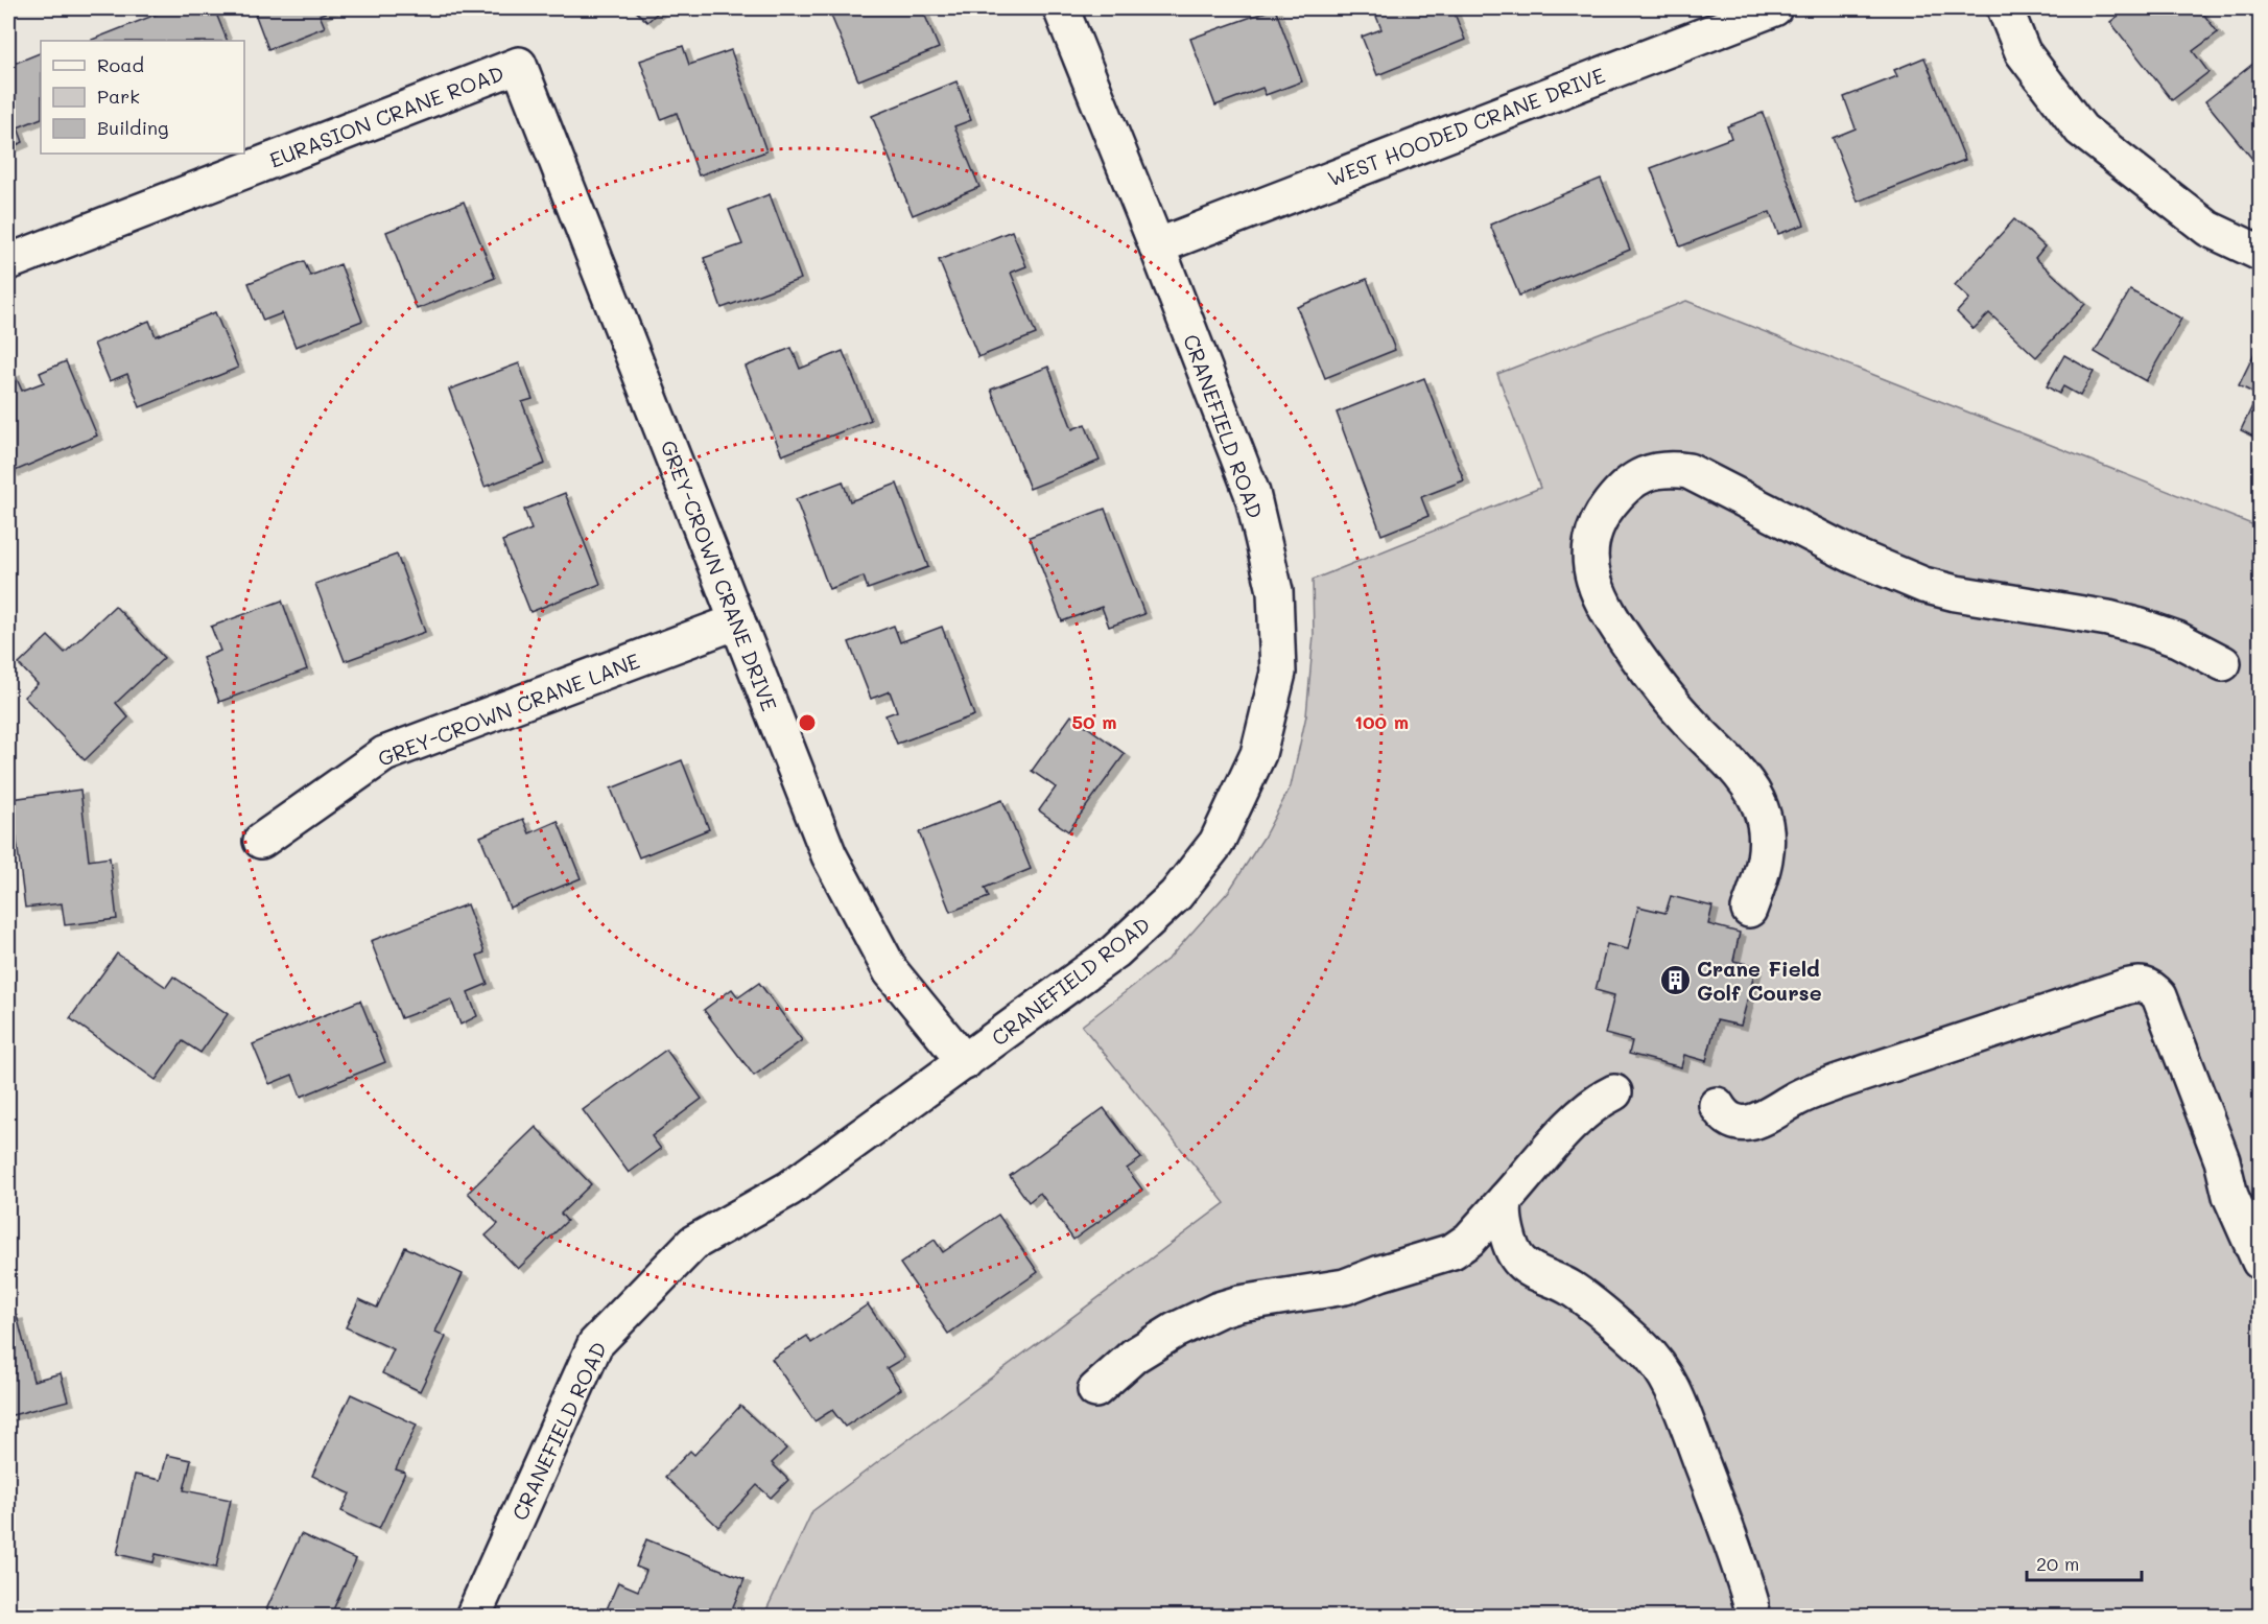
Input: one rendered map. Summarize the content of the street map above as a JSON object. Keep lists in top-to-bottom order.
{
  "streets": {
    "street": [
      "EURASION CRANE ROAD",
      "WEST HOODED CRANE DRIVE",
      "CRANEFIELD ROAD",
      "GREY-CROWN CRANE DRIVE",
      "GREY-CROWN CRANE LANE"
    ]
  },
  "crossings": [
    ["EURASION CRANE ROAD", "GREY-CROWN CRANE DRIVE"],
    ["WEST HOODED CRANE DRIVE", "CRANEFIELD ROAD"],
    ["CRANEFIELD ROAD", "GREY-CROWN CRANE DRIVE"],
    ["GREY-CROWN CRANE DRIVE", "GREY-CROWN CRANE LANE"]
  ],
  "places": {
    "building": ["Crane Field Golf Course"]
  },
  "legend": ["Road", "Park", "Building"],
  "scale_bar": "20 m",
  "rings": ["50 m", "100 m"]
}
